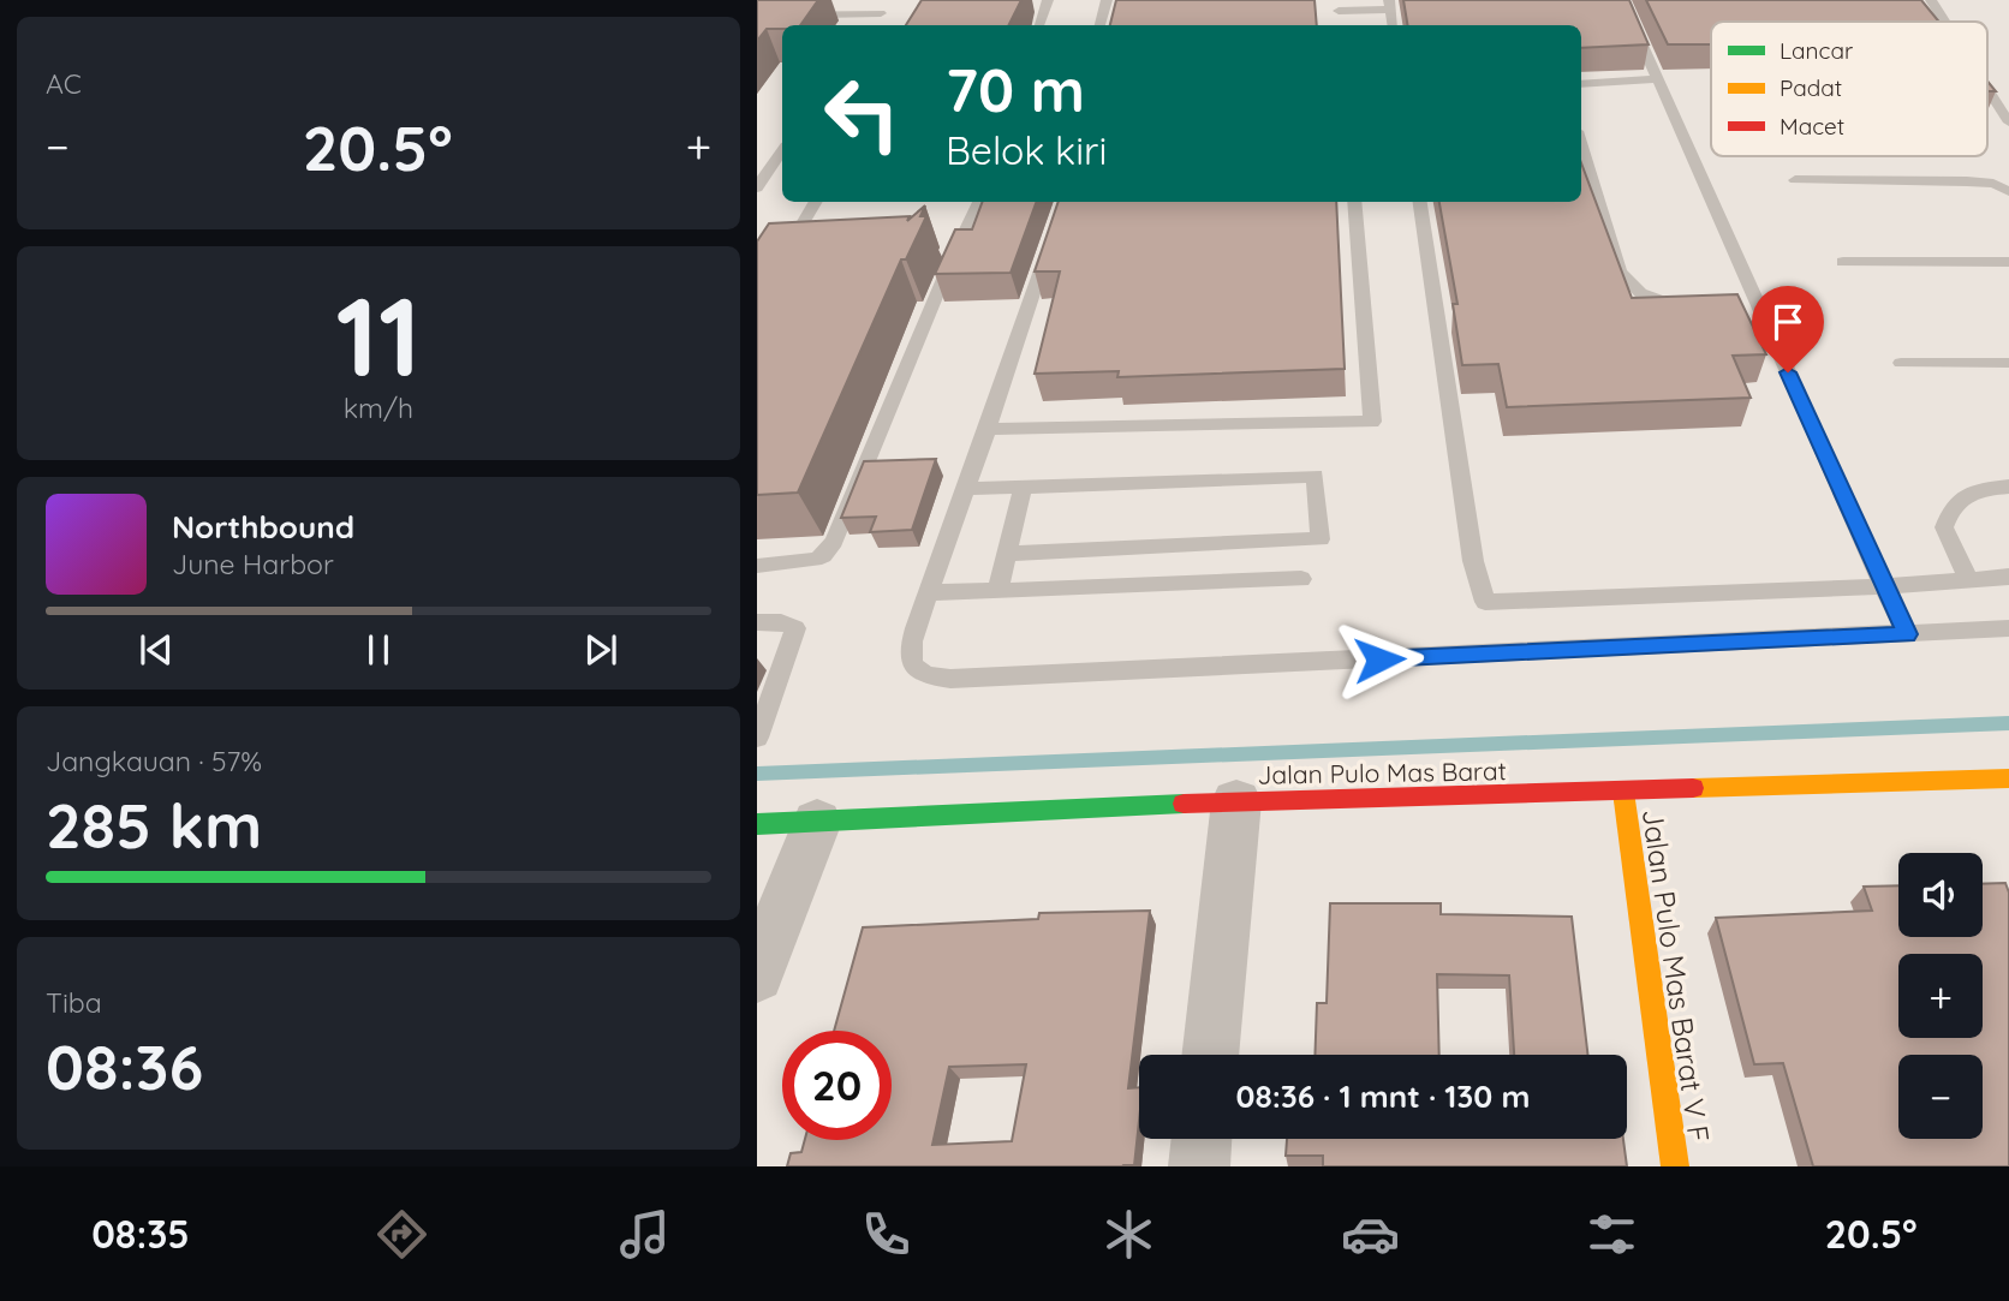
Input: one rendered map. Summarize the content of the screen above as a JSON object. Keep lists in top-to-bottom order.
{
  "streets": {
    "street": ["Jalan Pulo Mas Barat", "Jalan Pulo Mas Barat V F"]
  },
  "crossings": [
    ["Jalan Pulo Mas Barat", "Jalan Pulo Mas Barat V F"]
  ],
  "legend": ["Lancar", "Padat", "Macet"],
  "page": {
    "tile": [
      "AC",
      ["11", "km/h"],
      ["Jangkauan · 57%", "285 km"],
      ["Tiba", "08:36"]
    ],
    "turn": ["70 m", "Belok kiri"],
    "heat": ["−", "20.5°", "+"],
    "song": ["Northbound", "June Harbor"],
    "map_buttons": ["+", "−"],
    "limit": "20",
    "trip": "08:36 · 1 mnt · 130 m",
    "tabs": ["08:35", "20.5°"]
  }
}
